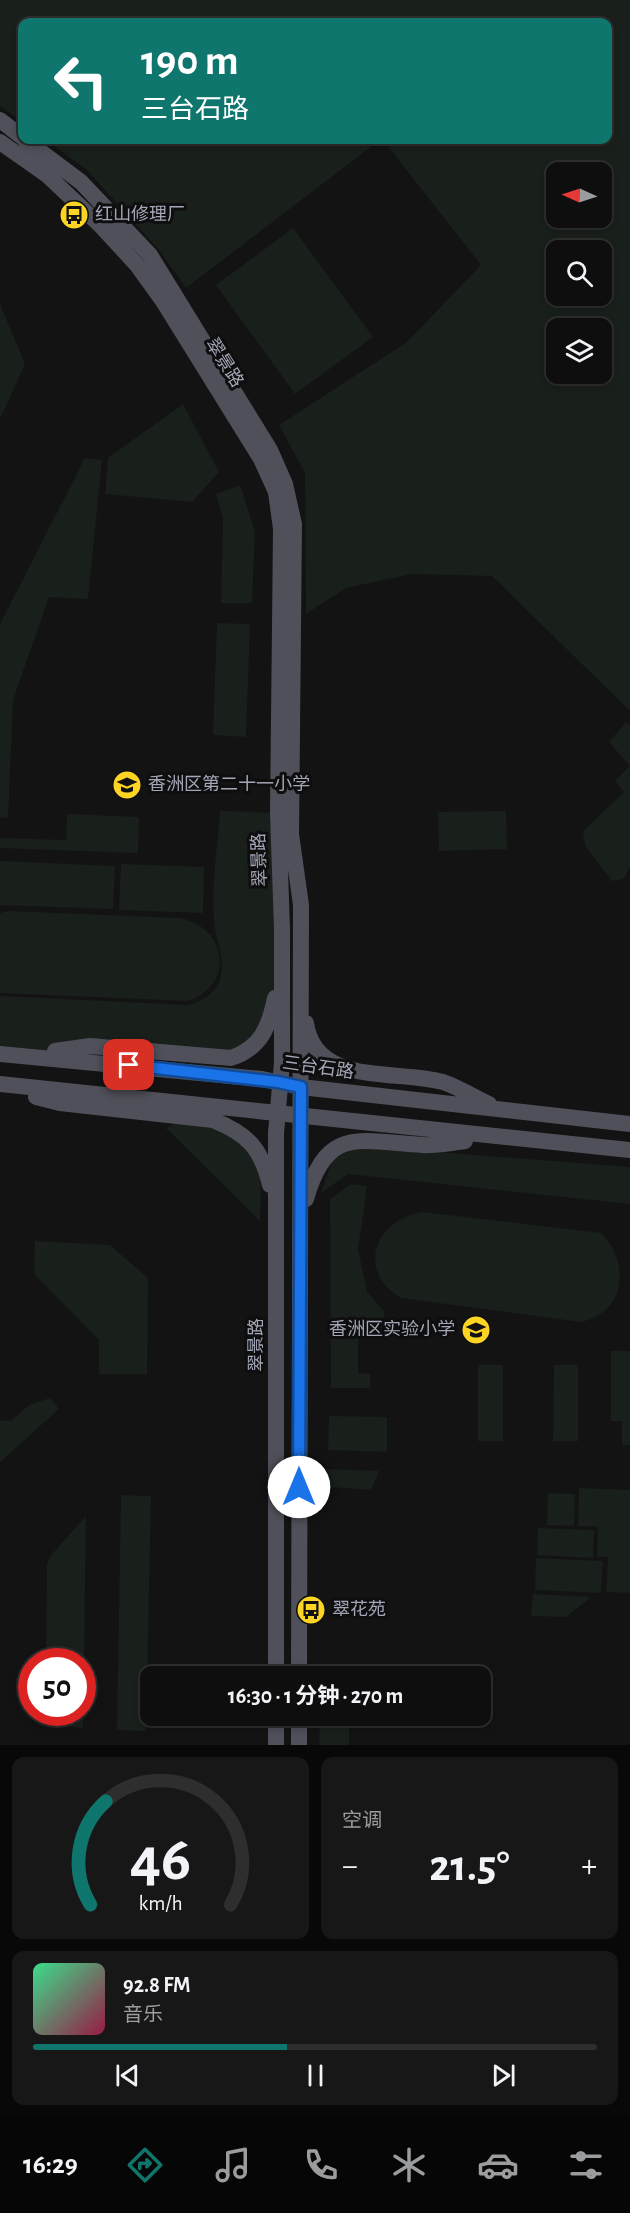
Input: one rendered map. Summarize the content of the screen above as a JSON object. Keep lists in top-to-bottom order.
{
  "streets": {
    "main road": ["翠景路", "三台石路"]
  },
  "crossings": [
    ["翠景路", "三台石路"]
  ],
  "places": {
    "bus stop": ["红山修理厂", "翠花苑"],
    "school or university": ["香洲区第二十一小学", "香洲区实验小学"]
  },
  "north": "left",
  "page": {
    "turn": ["190 m", "三台石路"],
    "limit": "50",
    "trip": "16:30 · 1 分钟 · 270 m",
    "tile": "空调",
    "heat": ["−", "21.5°", "+"],
    "song": ["92.8 FM", "音乐"],
    "tabs": "16:29",
    "gauge": ["46", "km/h"]
  }
}
